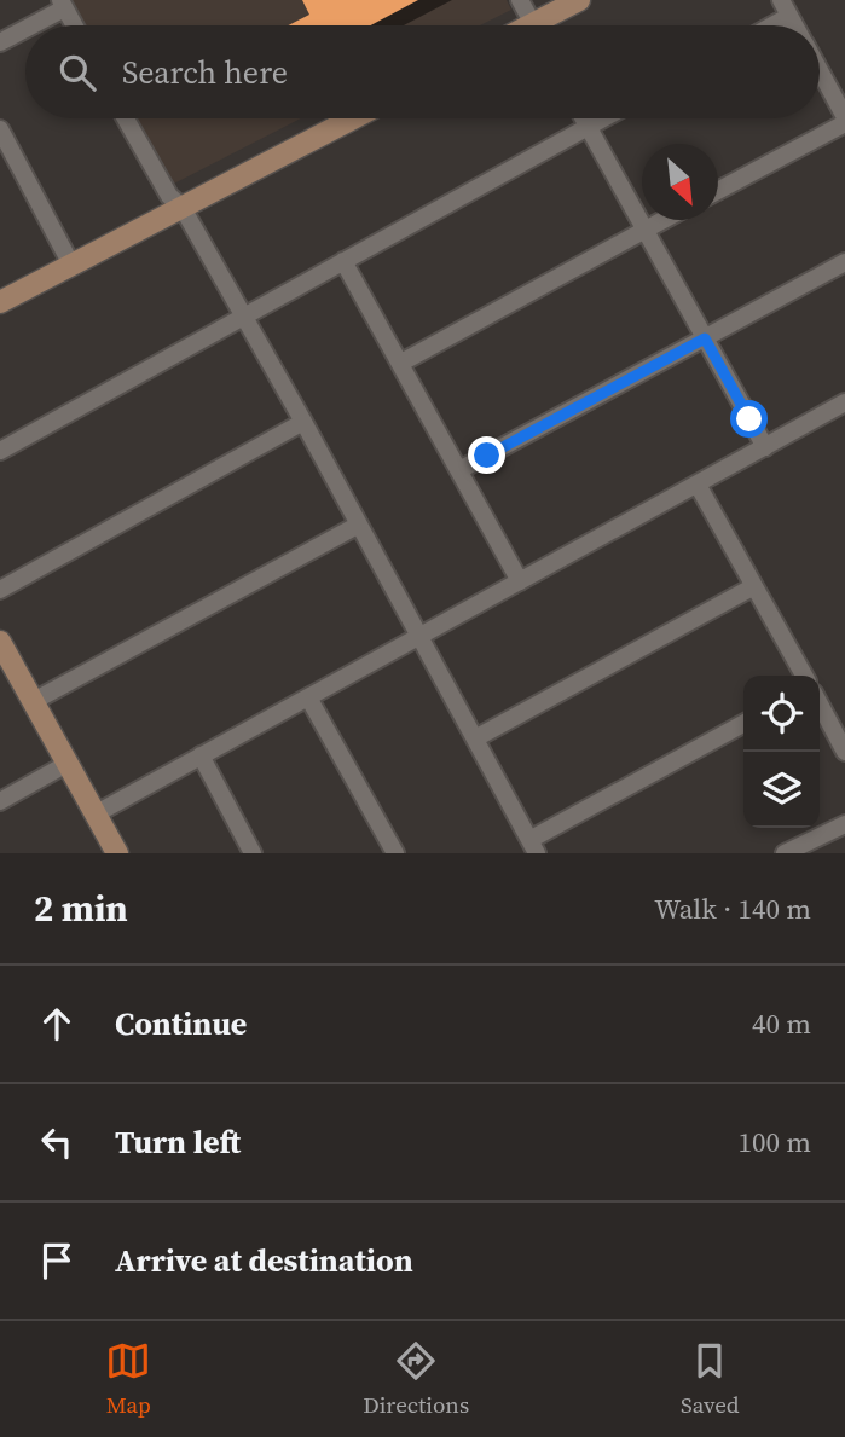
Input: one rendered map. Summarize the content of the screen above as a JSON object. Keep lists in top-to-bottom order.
{
  "north": "bottom right",
  "page": {
    "search": "Search here",
    "heading": ["2 min", "Walk · 140 m"],
    "list": [
      ["Continue", "40 m"],
      ["Turn left", "100 m"],
      "Arrive at destination"
    ],
    "nav": ["Map", "Directions", "Saved"]
  }
}
